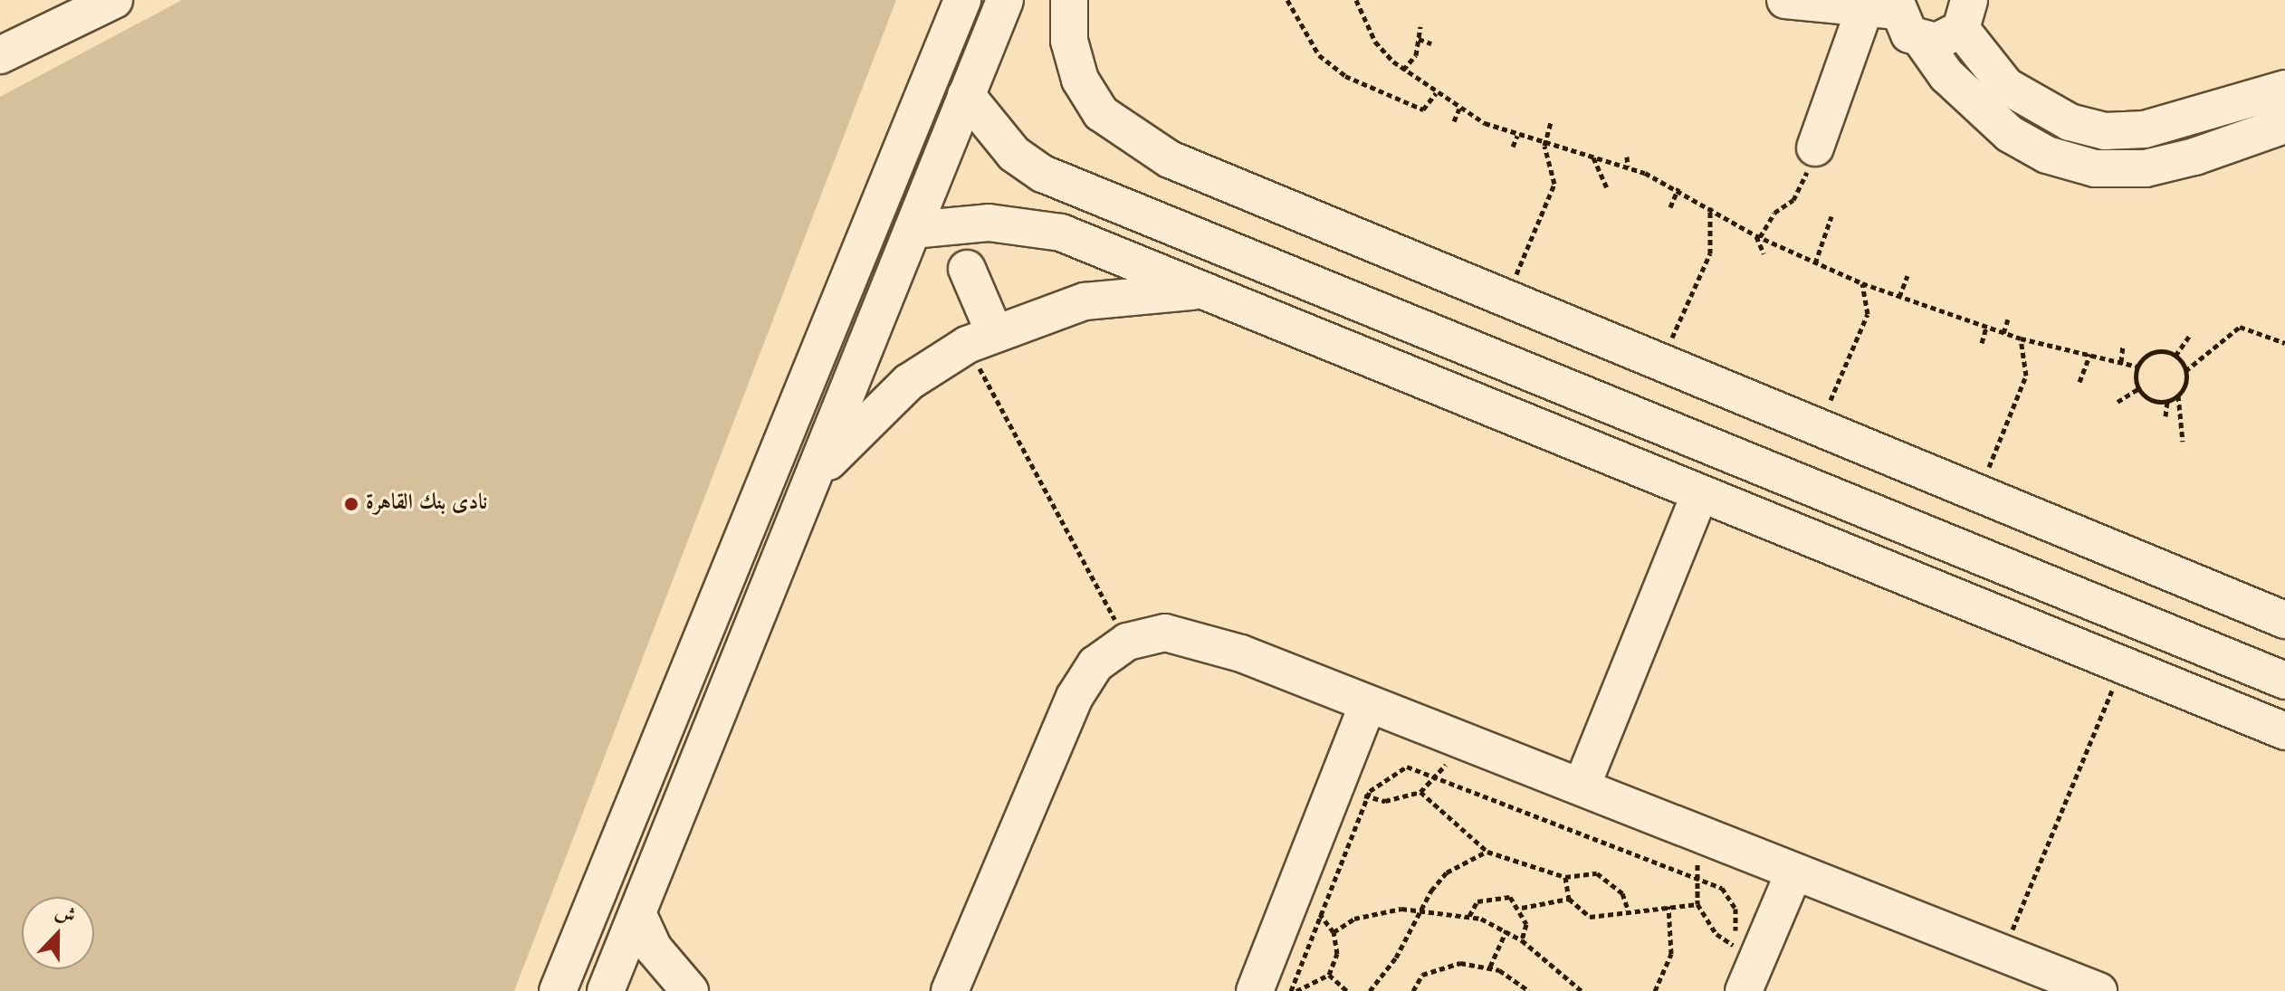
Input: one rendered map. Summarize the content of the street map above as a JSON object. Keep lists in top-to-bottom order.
{
  "places": ["نادى بنك القاهرة"],
  "north": "top"
}
